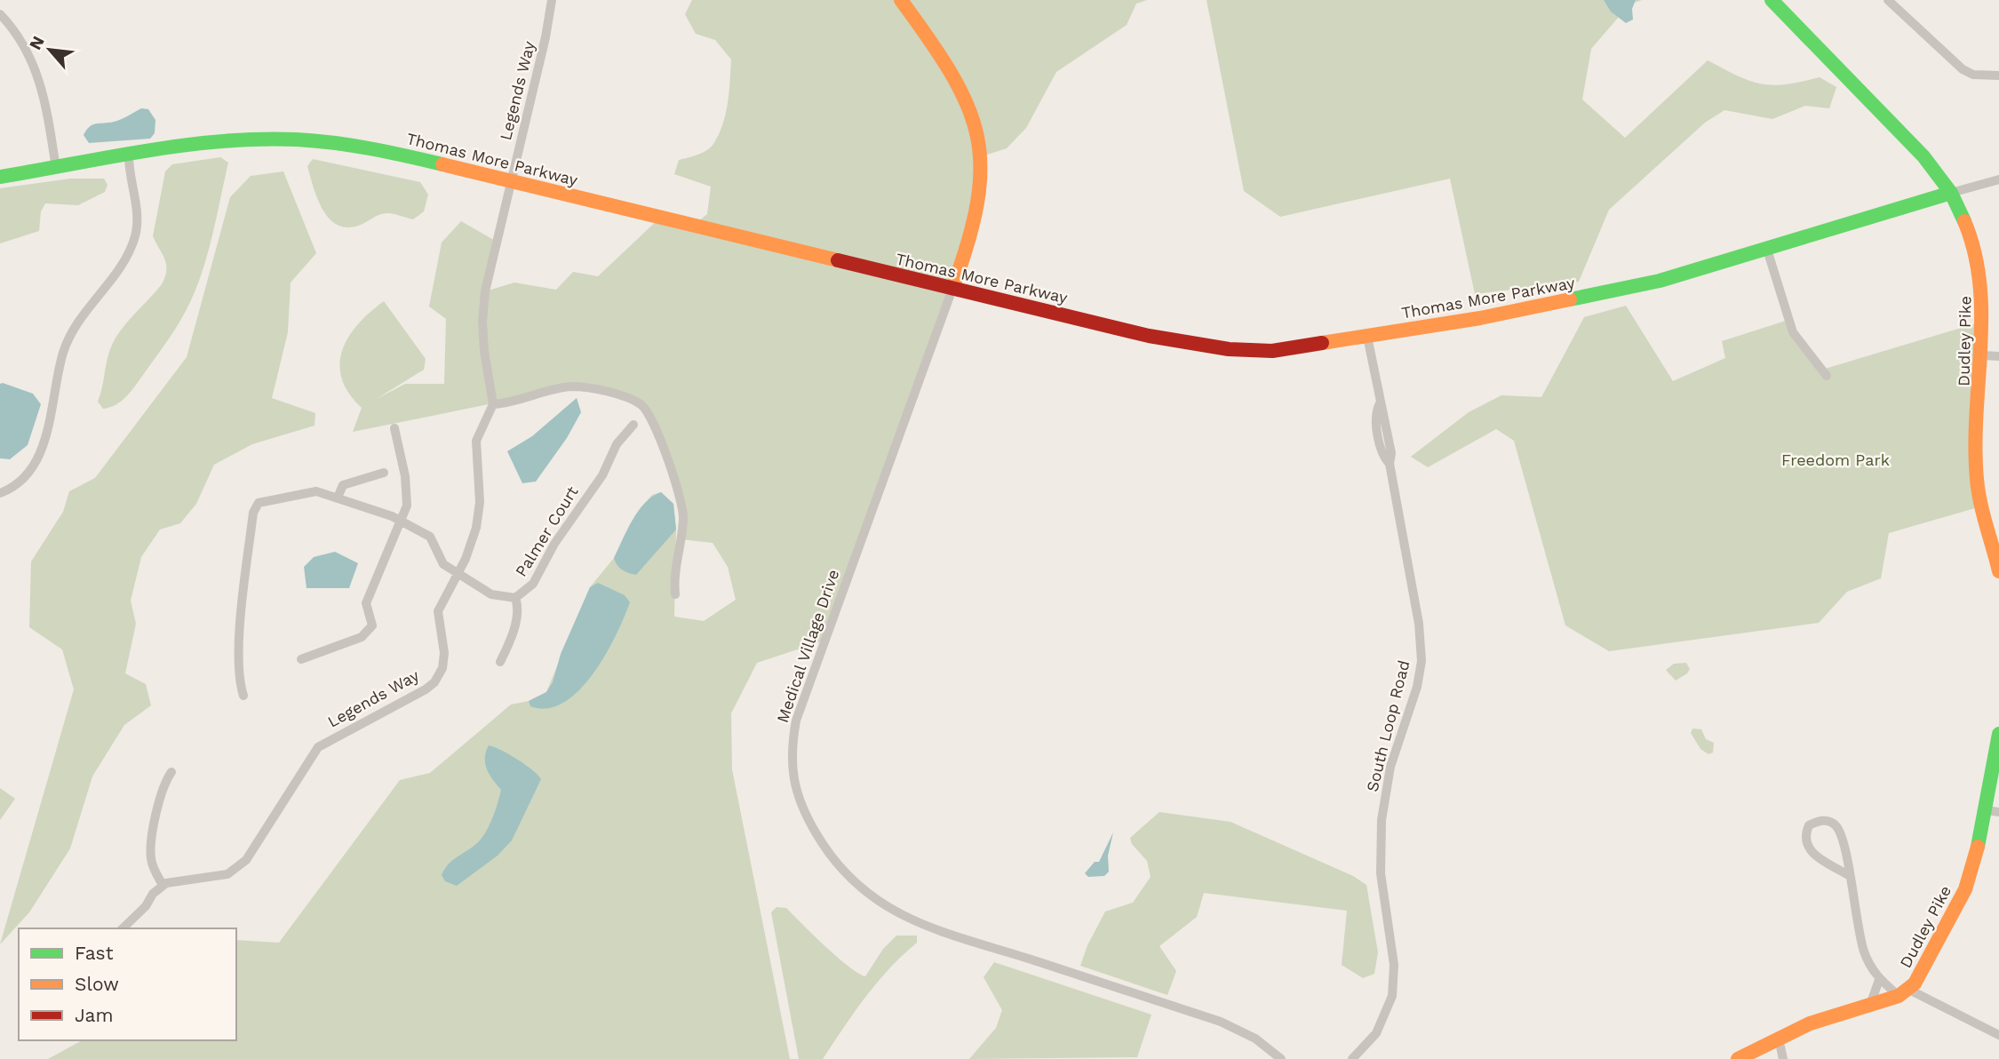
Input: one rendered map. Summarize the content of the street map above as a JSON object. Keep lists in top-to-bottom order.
{
  "streets": {
    "street": [
      "Legends Way",
      "Thomas More Parkway",
      "Dudley Pike",
      "Palmer Court",
      "Medical Village Drive",
      "South Loop Road"
    ]
  },
  "crossings": [
    ["Legends Way", "Thomas More Parkway"],
    ["Legends Way", "Palmer Court"],
    ["Thomas More Parkway", "Dudley Pike"],
    ["Thomas More Parkway", "Medical Village Drive"],
    ["Thomas More Parkway", "South Loop Road"]
  ],
  "parks": ["Freedom Park"],
  "legend": ["Fast", "Slow", "Jam"],
  "north": "top left"
}
